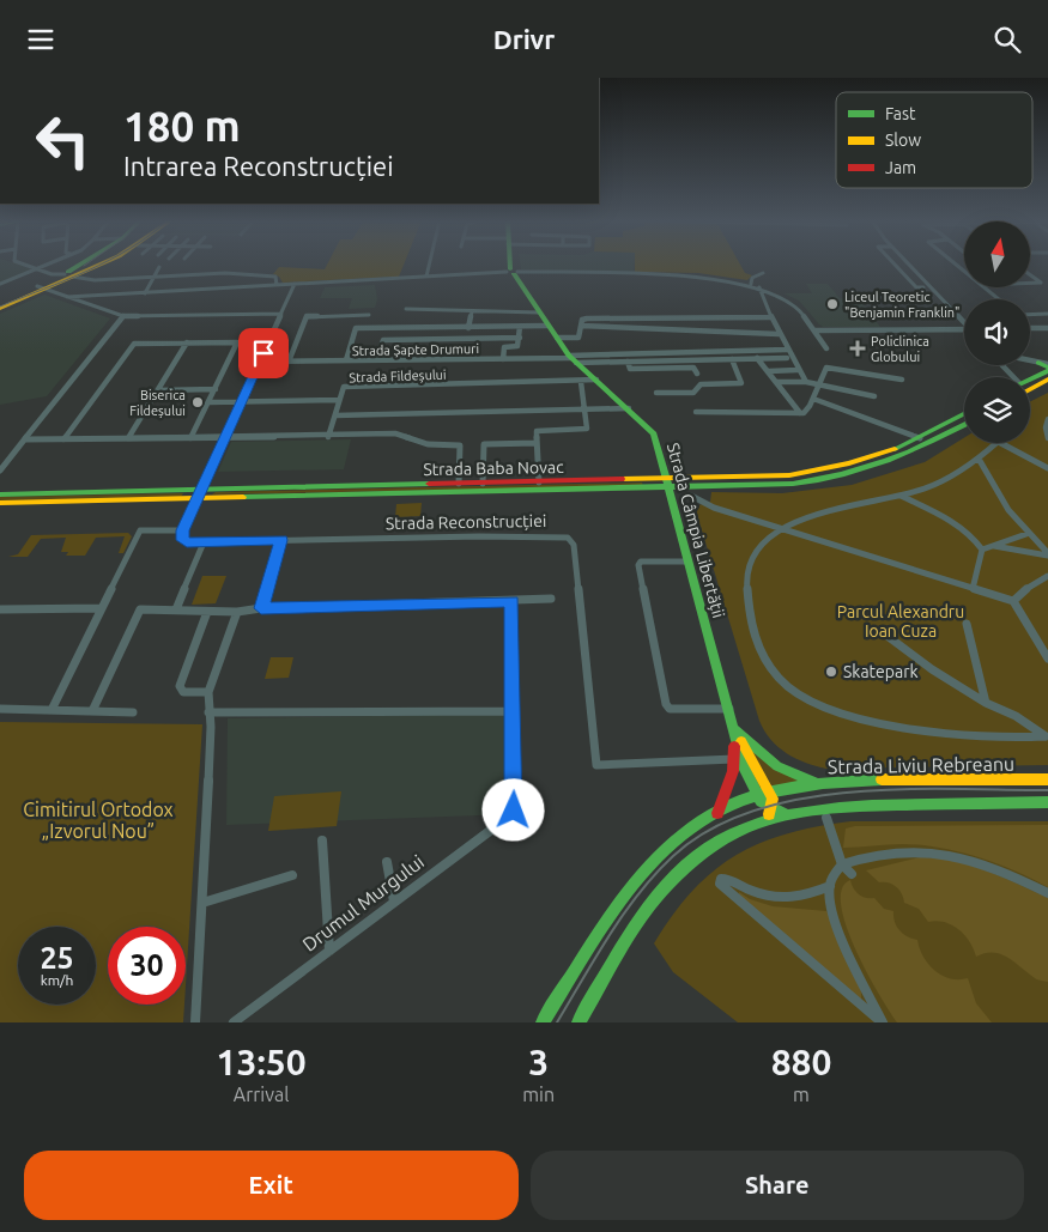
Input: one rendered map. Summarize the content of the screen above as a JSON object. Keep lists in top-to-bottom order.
{
  "streets": {
    "main road": ["Strada Baba Novac", "Strada Câmpia Libertății", "Strada Liviu Rebreanu"],
    "street": [
      "Strada Șapte Drumuri",
      "Strada Fildeșului",
      "Strada Reconstrucției",
      "Drumul Murgului"
    ]
  },
  "crossings": [
    ["Strada Șapte Drumuri", "Strada Câmpia Libertății"],
    ["Strada Fildeșului", "Strada Câmpia Libertății"],
    ["Strada Baba Novac", "Strada Câmpia Libertății"],
    ["Strada Câmpia Libertății", "Strada Liviu Rebreanu"]
  ],
  "parks": ["Parcul Alexandru Ioan Cuza", "Cimitirul Ortodox „Izvorul Nou”"],
  "places": {
    "other": ["Liceul Teoretic \"Benjamin Franklin\"", "Biserica Fildeșului", "Skatepark"],
    "health": ["Policlinica Globului"]
  },
  "legend": ["Fast", "Slow", "Jam"],
  "north": "top",
  "page": {
    "header": "Drivr",
    "turn": ["180 m", "Intrarea Reconstrucției"],
    "speed": "25 km/h",
    "limit": "30",
    "eta": [
      "13:50",
      "Arrival",
      "3",
      "min",
      "880",
      "m"
    ],
    "buttons": ["Exit", "Share"]
  }
}
